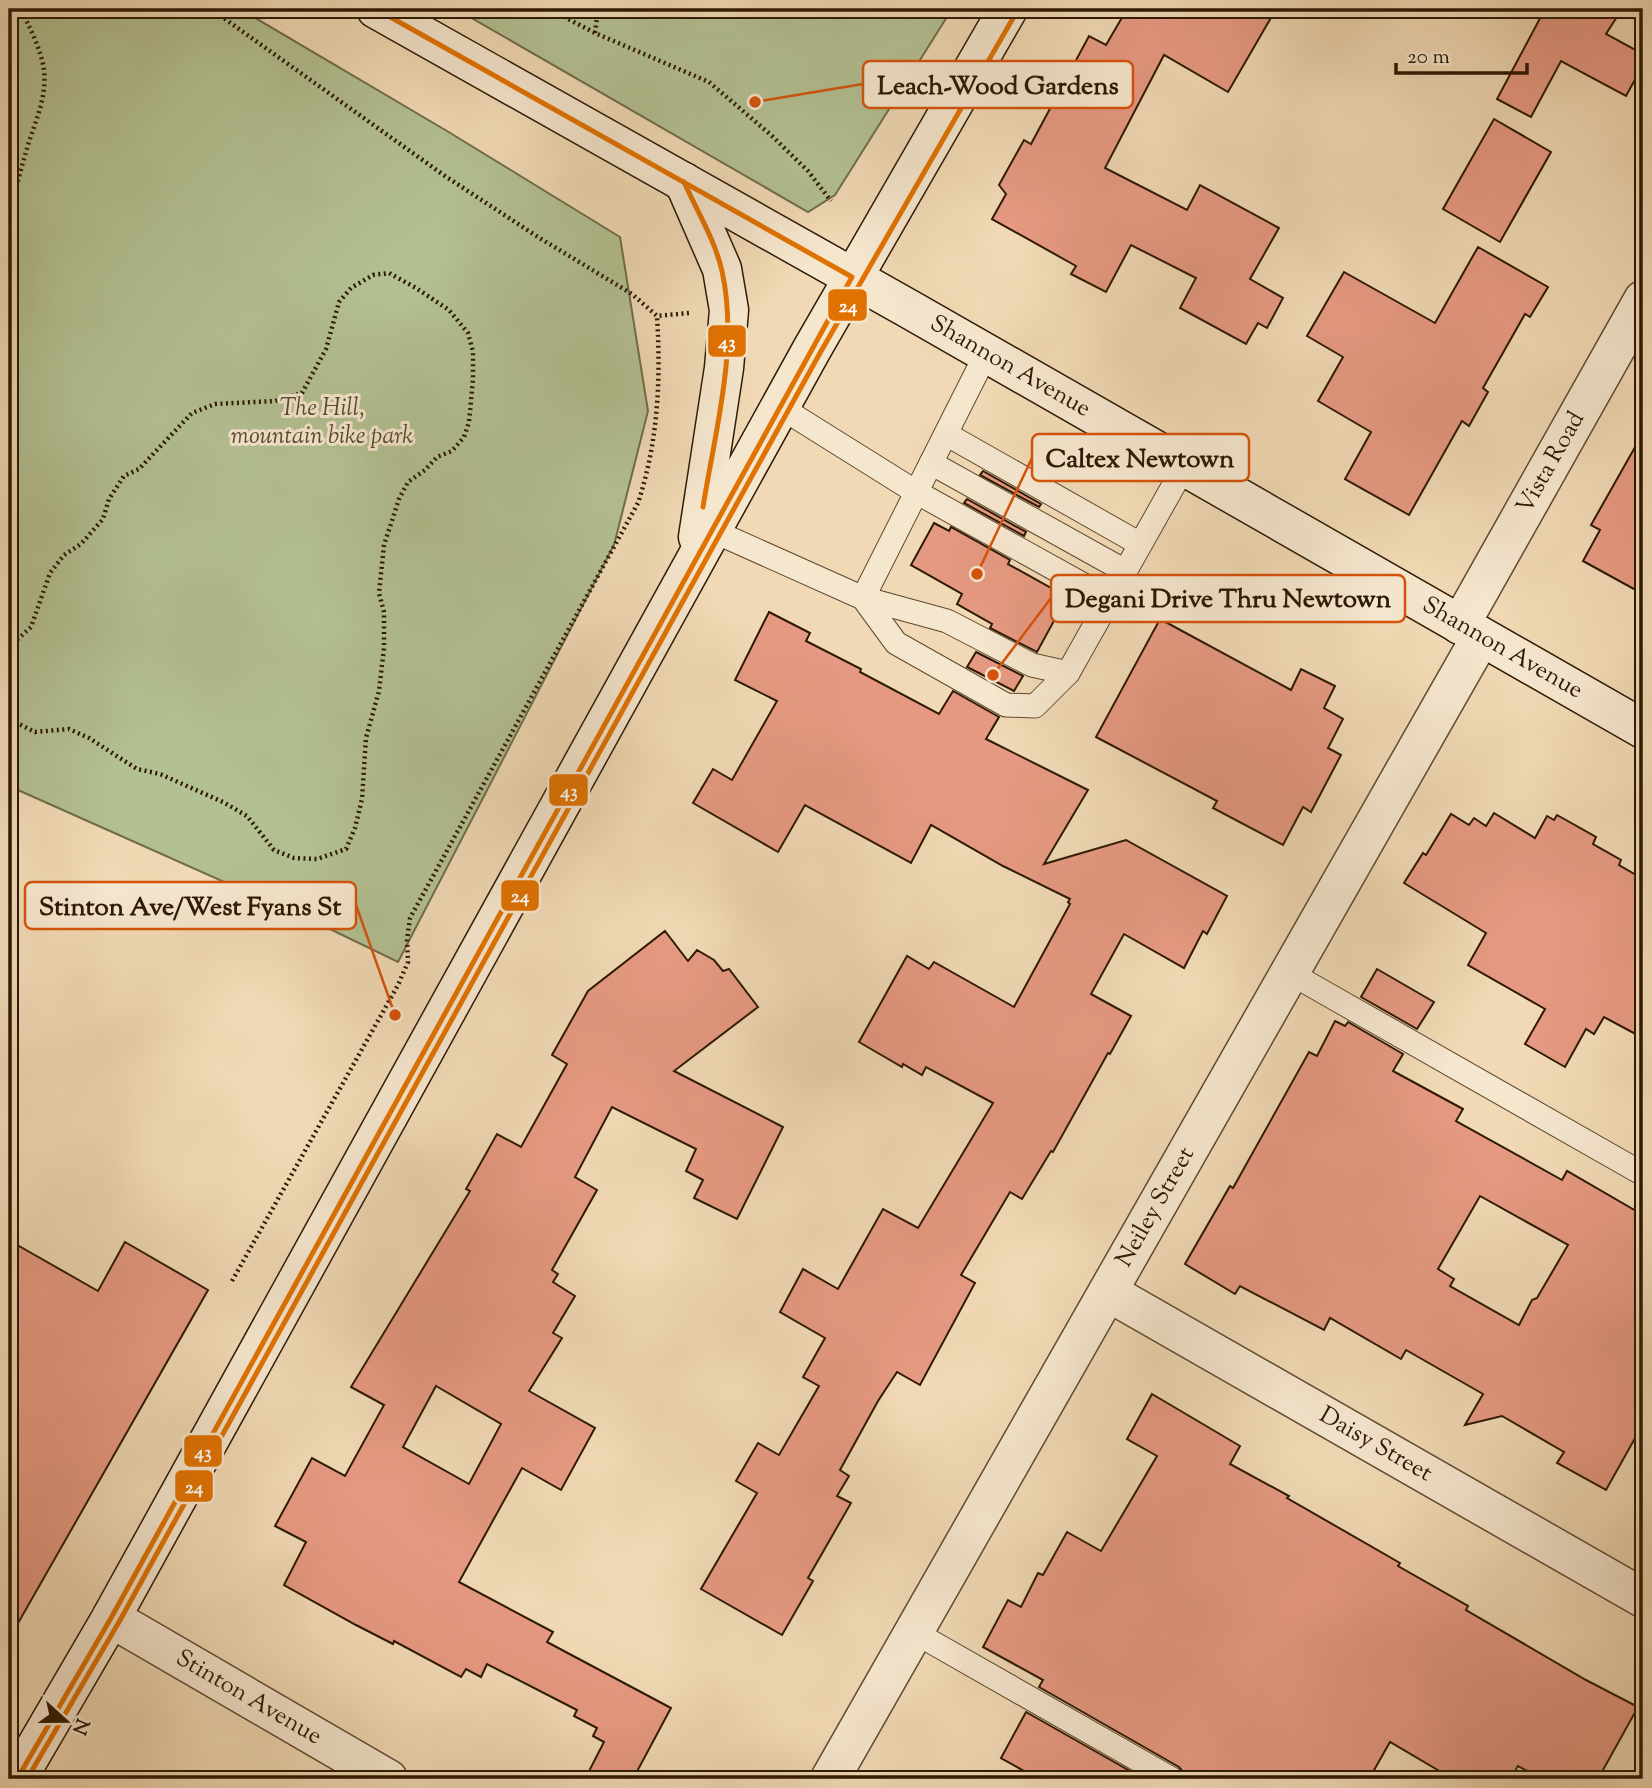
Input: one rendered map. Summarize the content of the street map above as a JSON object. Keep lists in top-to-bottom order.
{
  "streets": {
    "main road": [
      "Shannon Avenue",
      "Vista Road",
      "Neiley Street",
      "Daisy Street",
      "Stinton Avenue"
    ]
  },
  "crossings": [
    ["Shannon Avenue", "Vista Road"],
    ["Shannon Avenue", "Neiley Street"],
    ["Vista Road", "Neiley Street"],
    ["Neiley Street", "Daisy Street"]
  ],
  "parks": ["The Hill, mountain bike park"],
  "places": [
    "Leach-Wood Gardens",
    "Caltex Newtown",
    "Degani Drive Thru Newtown",
    "Stinton Ave/West Fyans St"
  ],
  "lines": ["transit line 43", "transit line 24"],
  "scale_bar": "20 m",
  "north": "right"
}
